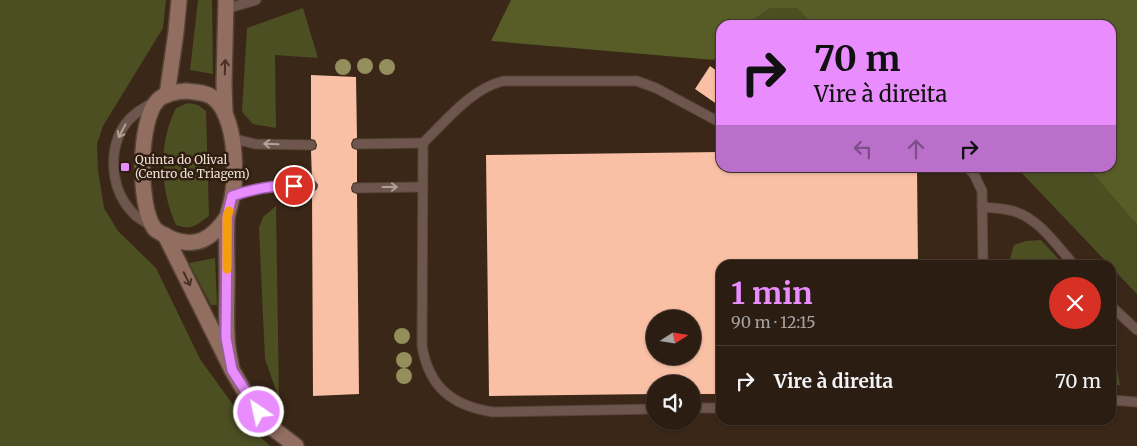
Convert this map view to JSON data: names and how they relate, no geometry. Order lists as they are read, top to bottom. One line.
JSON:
{"places":{"transit":["Quinta do Olival (Centro de Triagem)"]},"north":"right","page":{"turn":["70 m","Vire à direita"],"heading":["1 min","90 m · 12:15"],"list":[{"name":"Vire à direita","value":"70 m"}]}}
